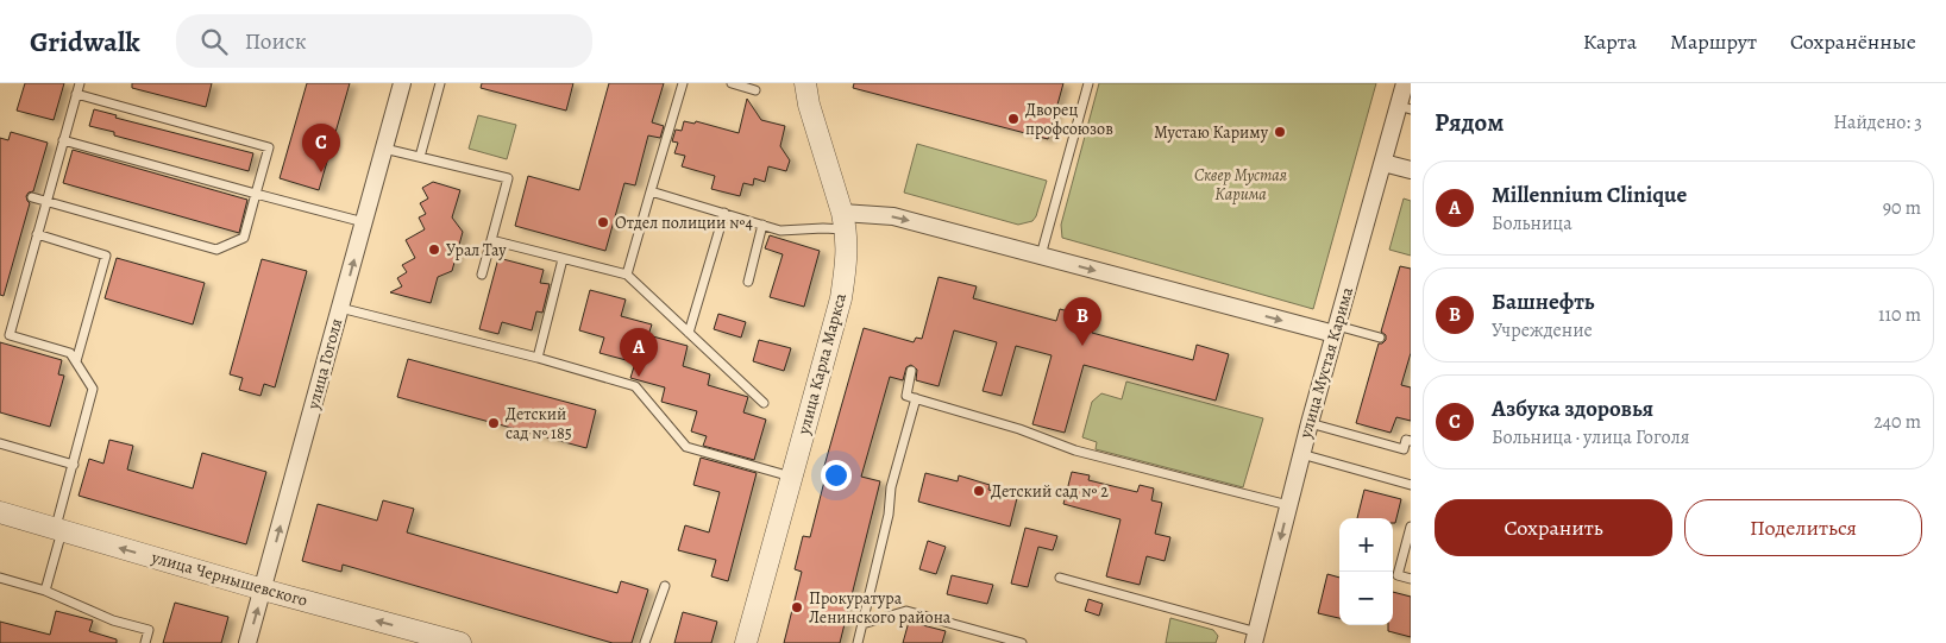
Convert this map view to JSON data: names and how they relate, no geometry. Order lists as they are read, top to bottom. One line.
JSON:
{"streets":{"street":["улица Мустая Карима","улица Гоголя","улица Карла Маркса","улица Чернышевского"]},"crossings":[["улица Гоголя","улица Чернышевского"]],"one_way":["улица Гоголя","улица Чернышевского"],"parks":["Сквер Мустая Карима"],"places":["Дворец профсоюзов","Мустаю Кариму","Отдел полиции №4","Урал Тау","Детский сад № 185","Детский сад № 2","Прокуратура Ленинского района"],"page":{"header":"Gridwalk","search":"Поиск","nav":["Карта","Маршрут","Сохранённые"],"heading":["Рядом","Найдено: 3"],"pins":["C","B","A"],"list":[{"mark":"A","name":"Millennium Clinique","note":"Больница","value":"90 m"},{"mark":"B","name":"Башнефть","note":"Учреждение","value":"110 m"},{"mark":"C","name":"Азбука здоровья","note":"Больница · улица Гоголя","value":"240 m"}],"buttons":["Сохранить","Поделиться"],"map_buttons":["+","−"]}}
